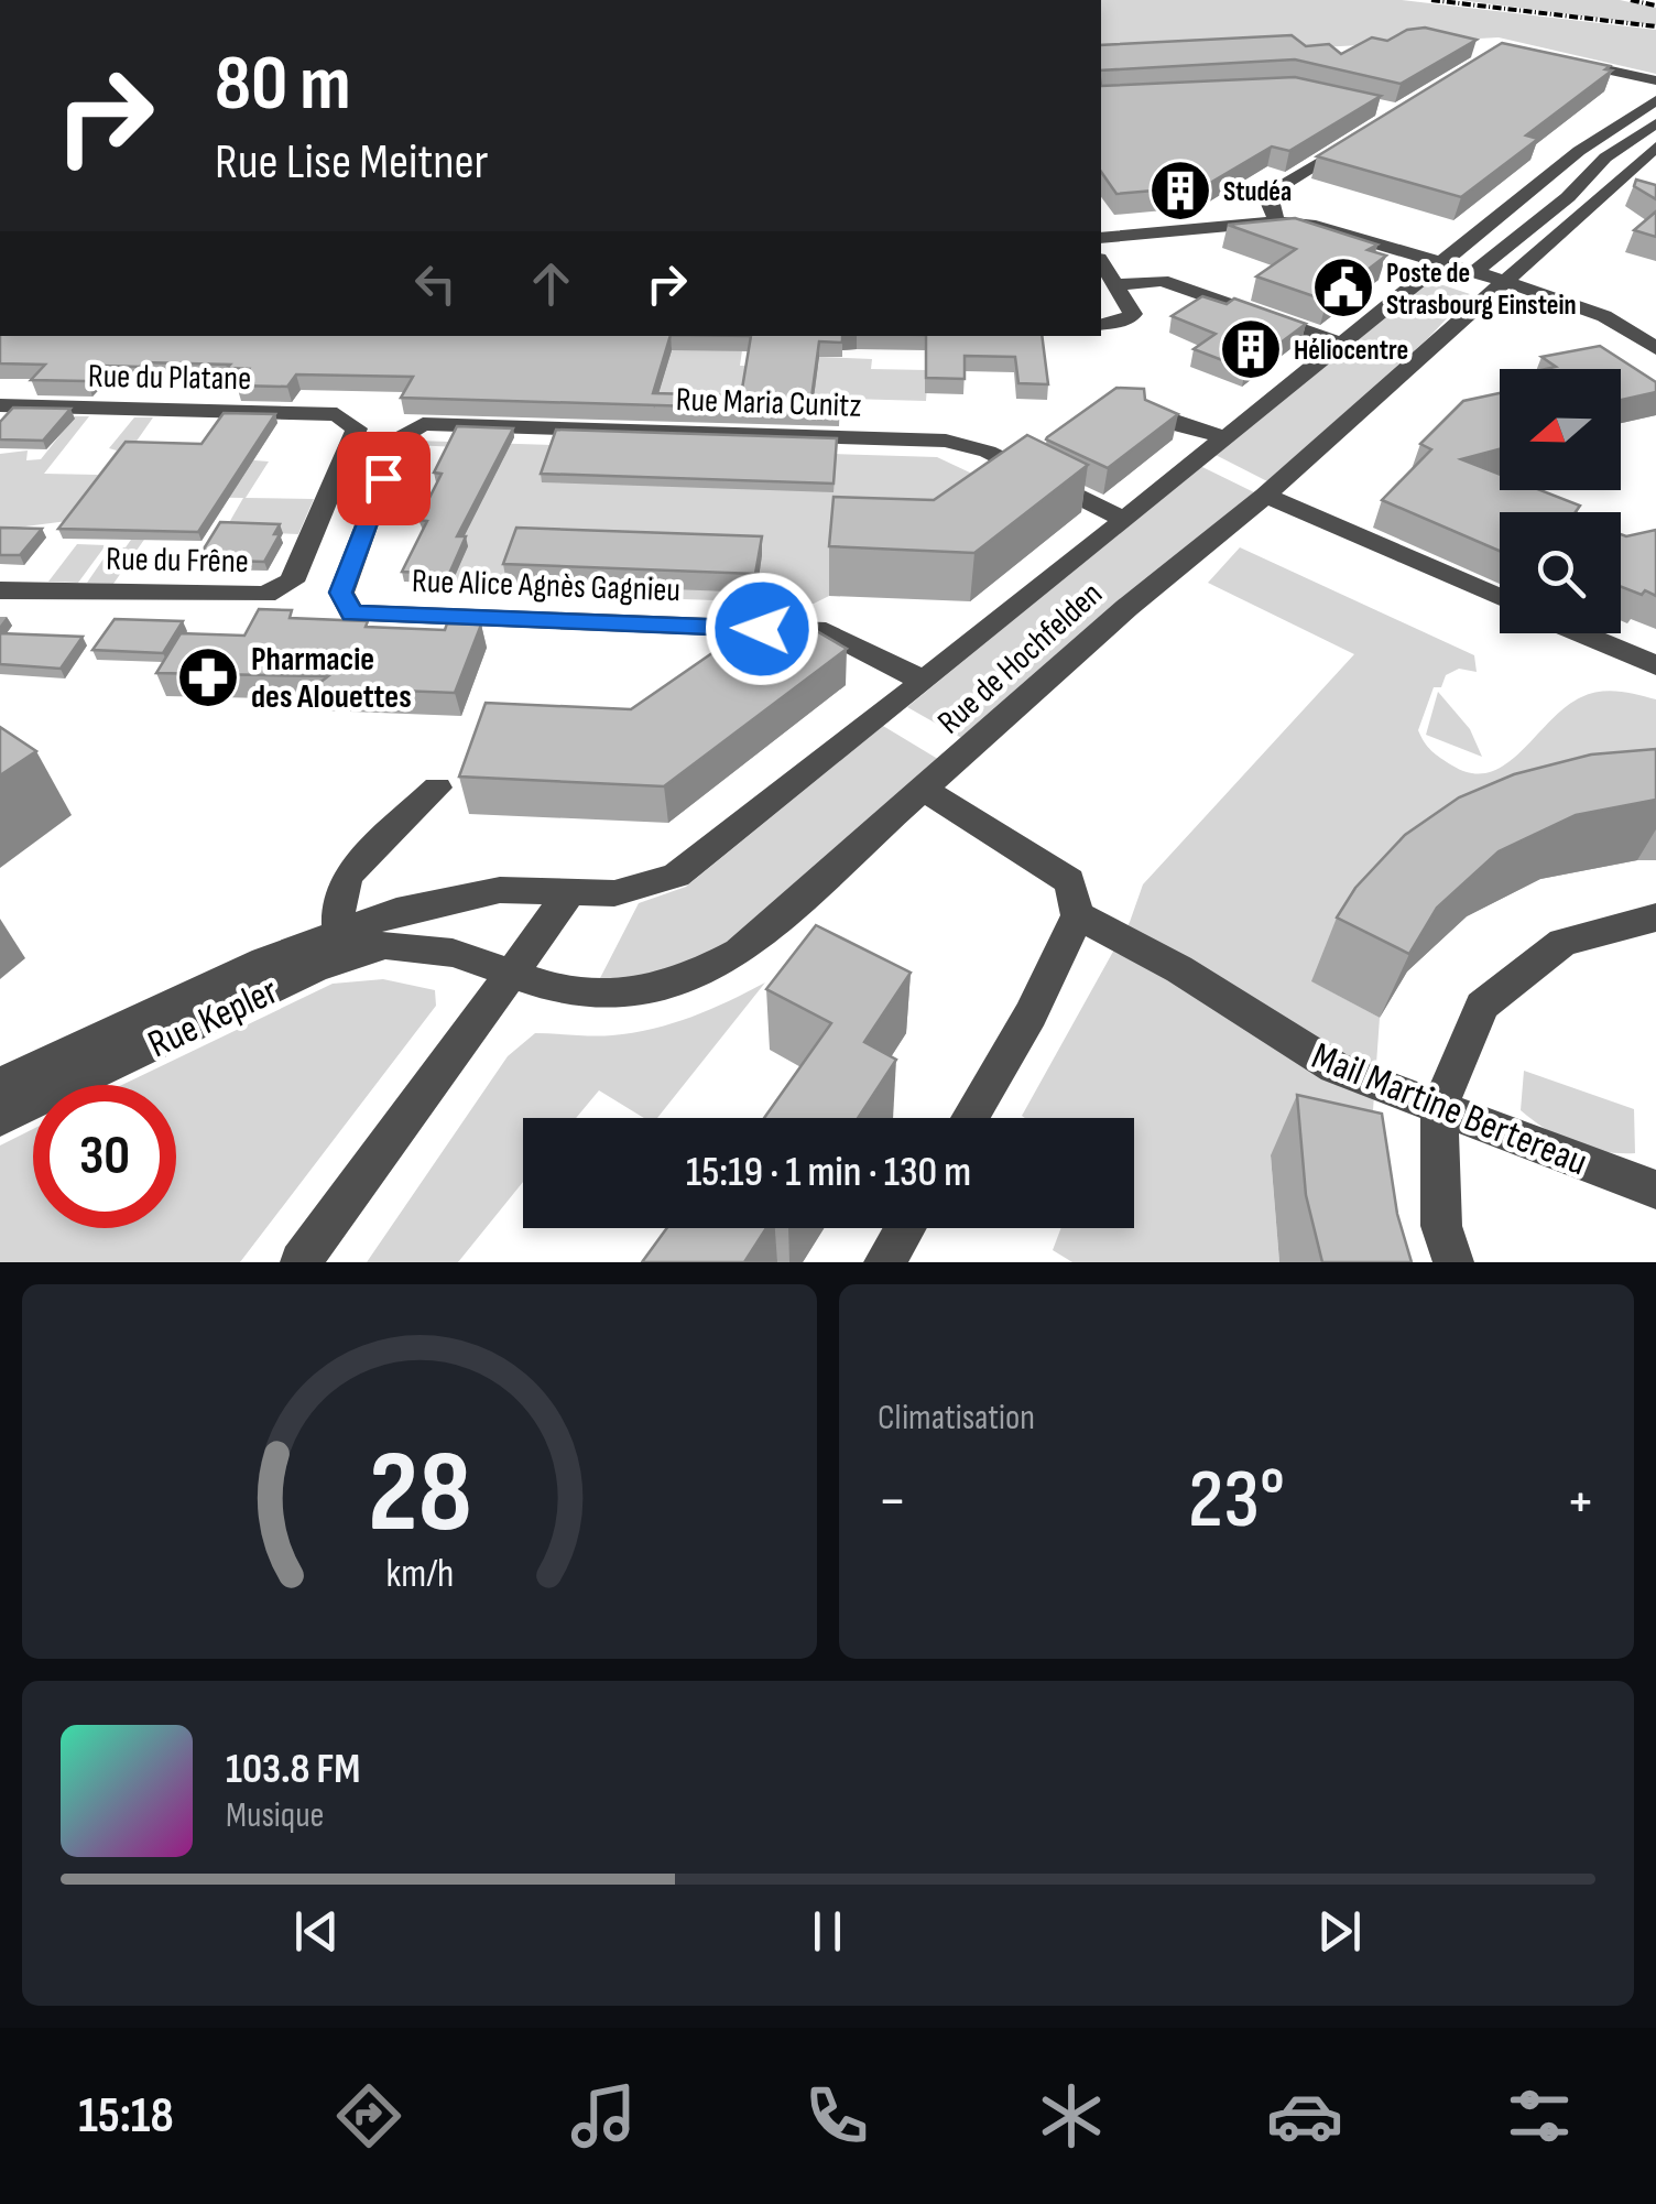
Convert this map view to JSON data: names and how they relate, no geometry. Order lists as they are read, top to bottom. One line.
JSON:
{"streets":{"street":["Rue du Platane","Rue Maria Cunitz","Rue du Frêne","Rue Alice Agnès Gagnieu","Rue de Hochfelden","Rue Kepler","Mail Martine Bertereau"]},"crossings":[["Rue du Platane","Rue du Frêne"],["Rue Maria Cunitz","Rue Alice Agnès Gagnieu"],["Rue Maria Cunitz","Rue de Hochfelden"],["Rue Alice Agnès Gagnieu","Rue de Hochfelden"],["Rue de Hochfelden","Rue Kepler"]],"places":{"building":["Studéa","Héliocentre"],"public building":["Poste de Strasbourg Einstein"],"pharmacy":["Pharmacie des Alouettes"]},"north":"left","page":{"turn":["80 m","Rue Lise Meitner"],"limit":"30","trip":"15:19 · 1 min · 130 m","tile":"Climatisation","heat":["−","23°","+"],"song":["103.8 FM","Musique"],"tabs":"15:18","gauge":["28","km/h"]}}
